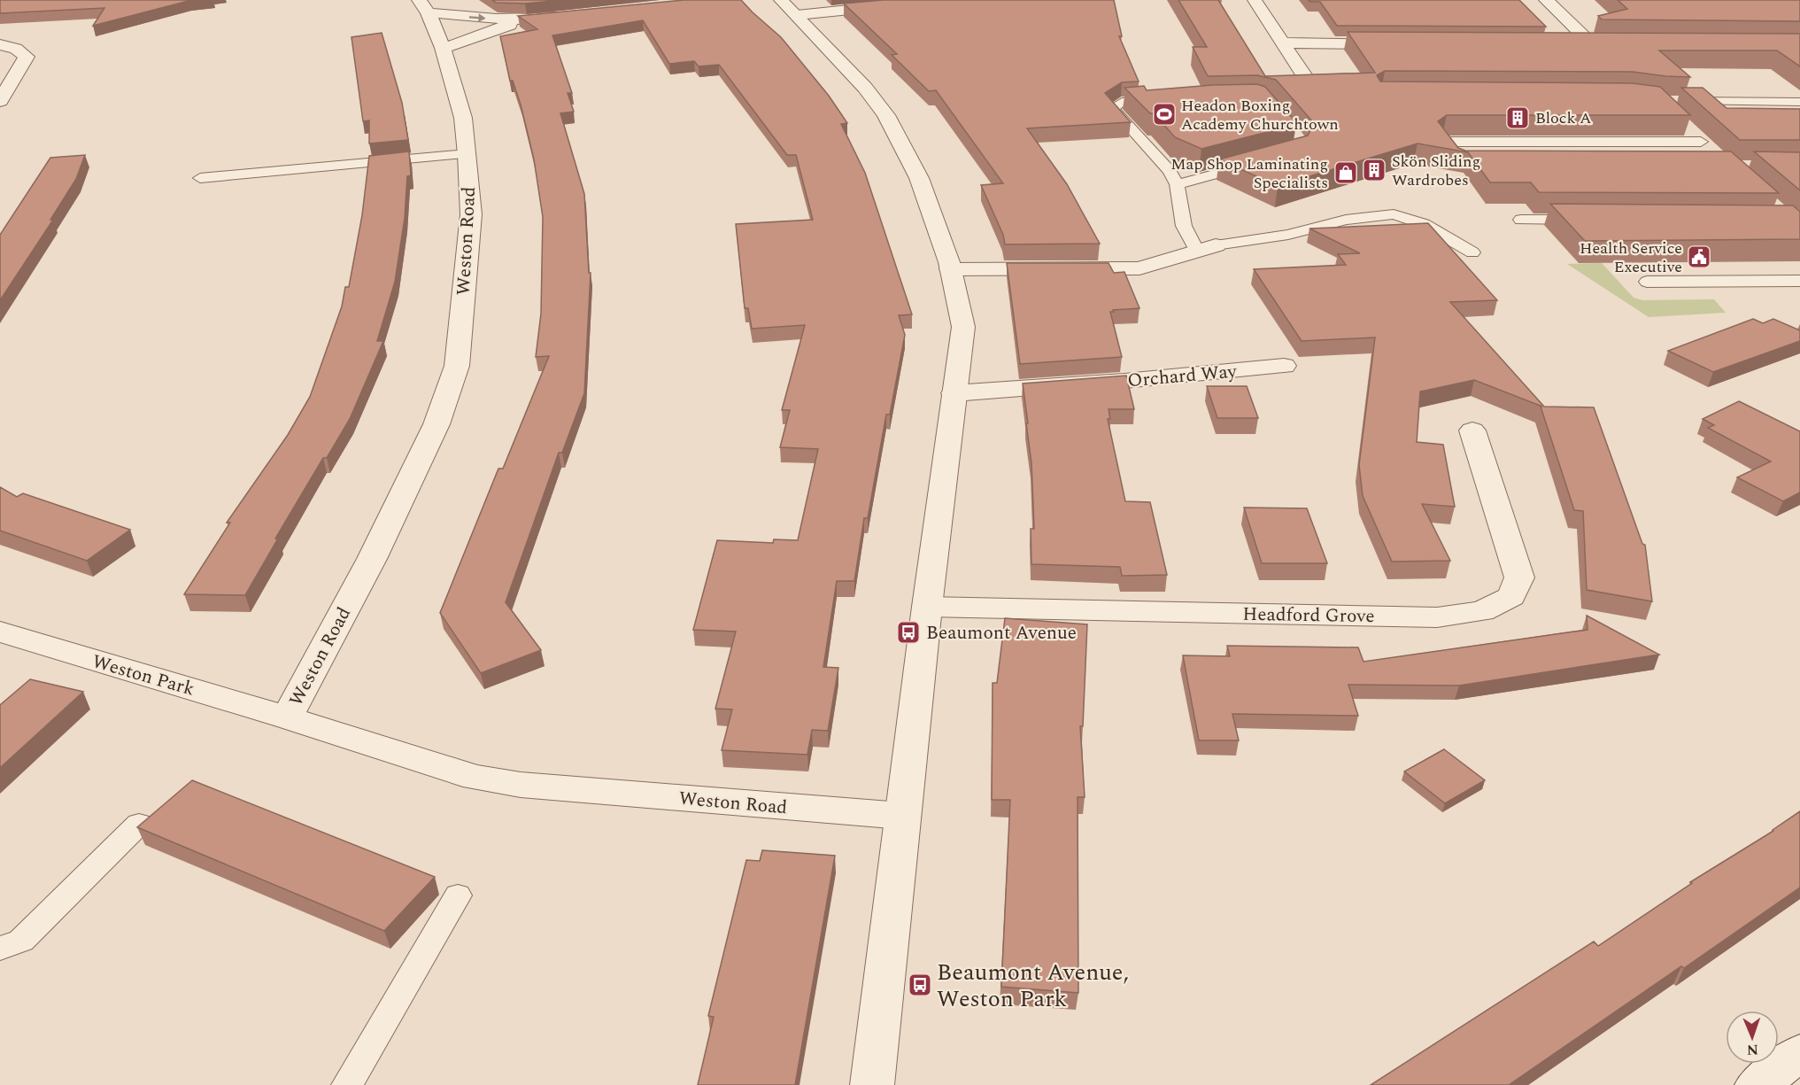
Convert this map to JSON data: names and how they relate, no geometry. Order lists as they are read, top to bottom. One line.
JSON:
{"streets":{"street":["Weston Road","Orchard Way","Headford Grove","Weston Park"]},"crossings":[["Weston Road","Weston Park"]],"places":{"sports":["Headon Boxing Academy Churchtown"],"building":["Block A","Skön Sliding Wardrobes"],"shop":["Map Shop Laminating Specialists"],"public building":["Health Service Executive"],"bus stop":["Beaumont Avenue","Beaumont Avenue, Weston Park"]},"north":"bottom"}
